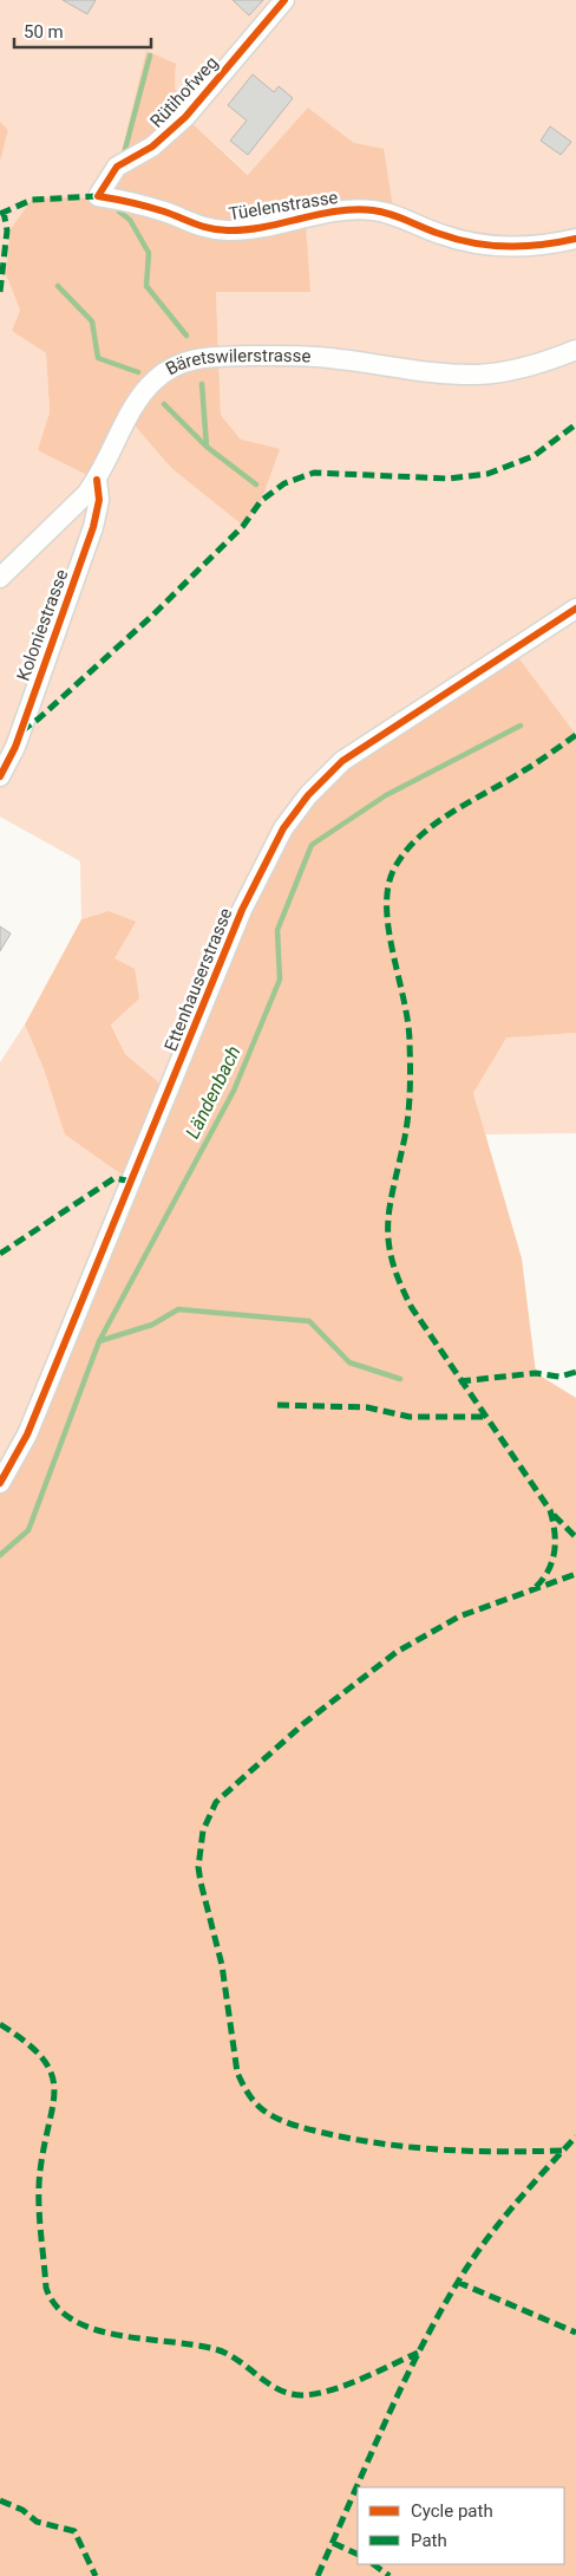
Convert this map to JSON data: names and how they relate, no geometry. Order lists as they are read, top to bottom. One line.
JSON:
{"streets":{"street":["Rütihofweg","Tüelenstrasse","Bäretswilerstrasse","Koloniestrasse","Ettenhauserstrasse"]},"crossings":[["Rütihofweg","Tüelenstrasse"],["Bäretswilerstrasse","Koloniestrasse"]],"water":["Ländenbach"],"legend":["Cycle path","Path"],"scale_bar":"50 m"}
